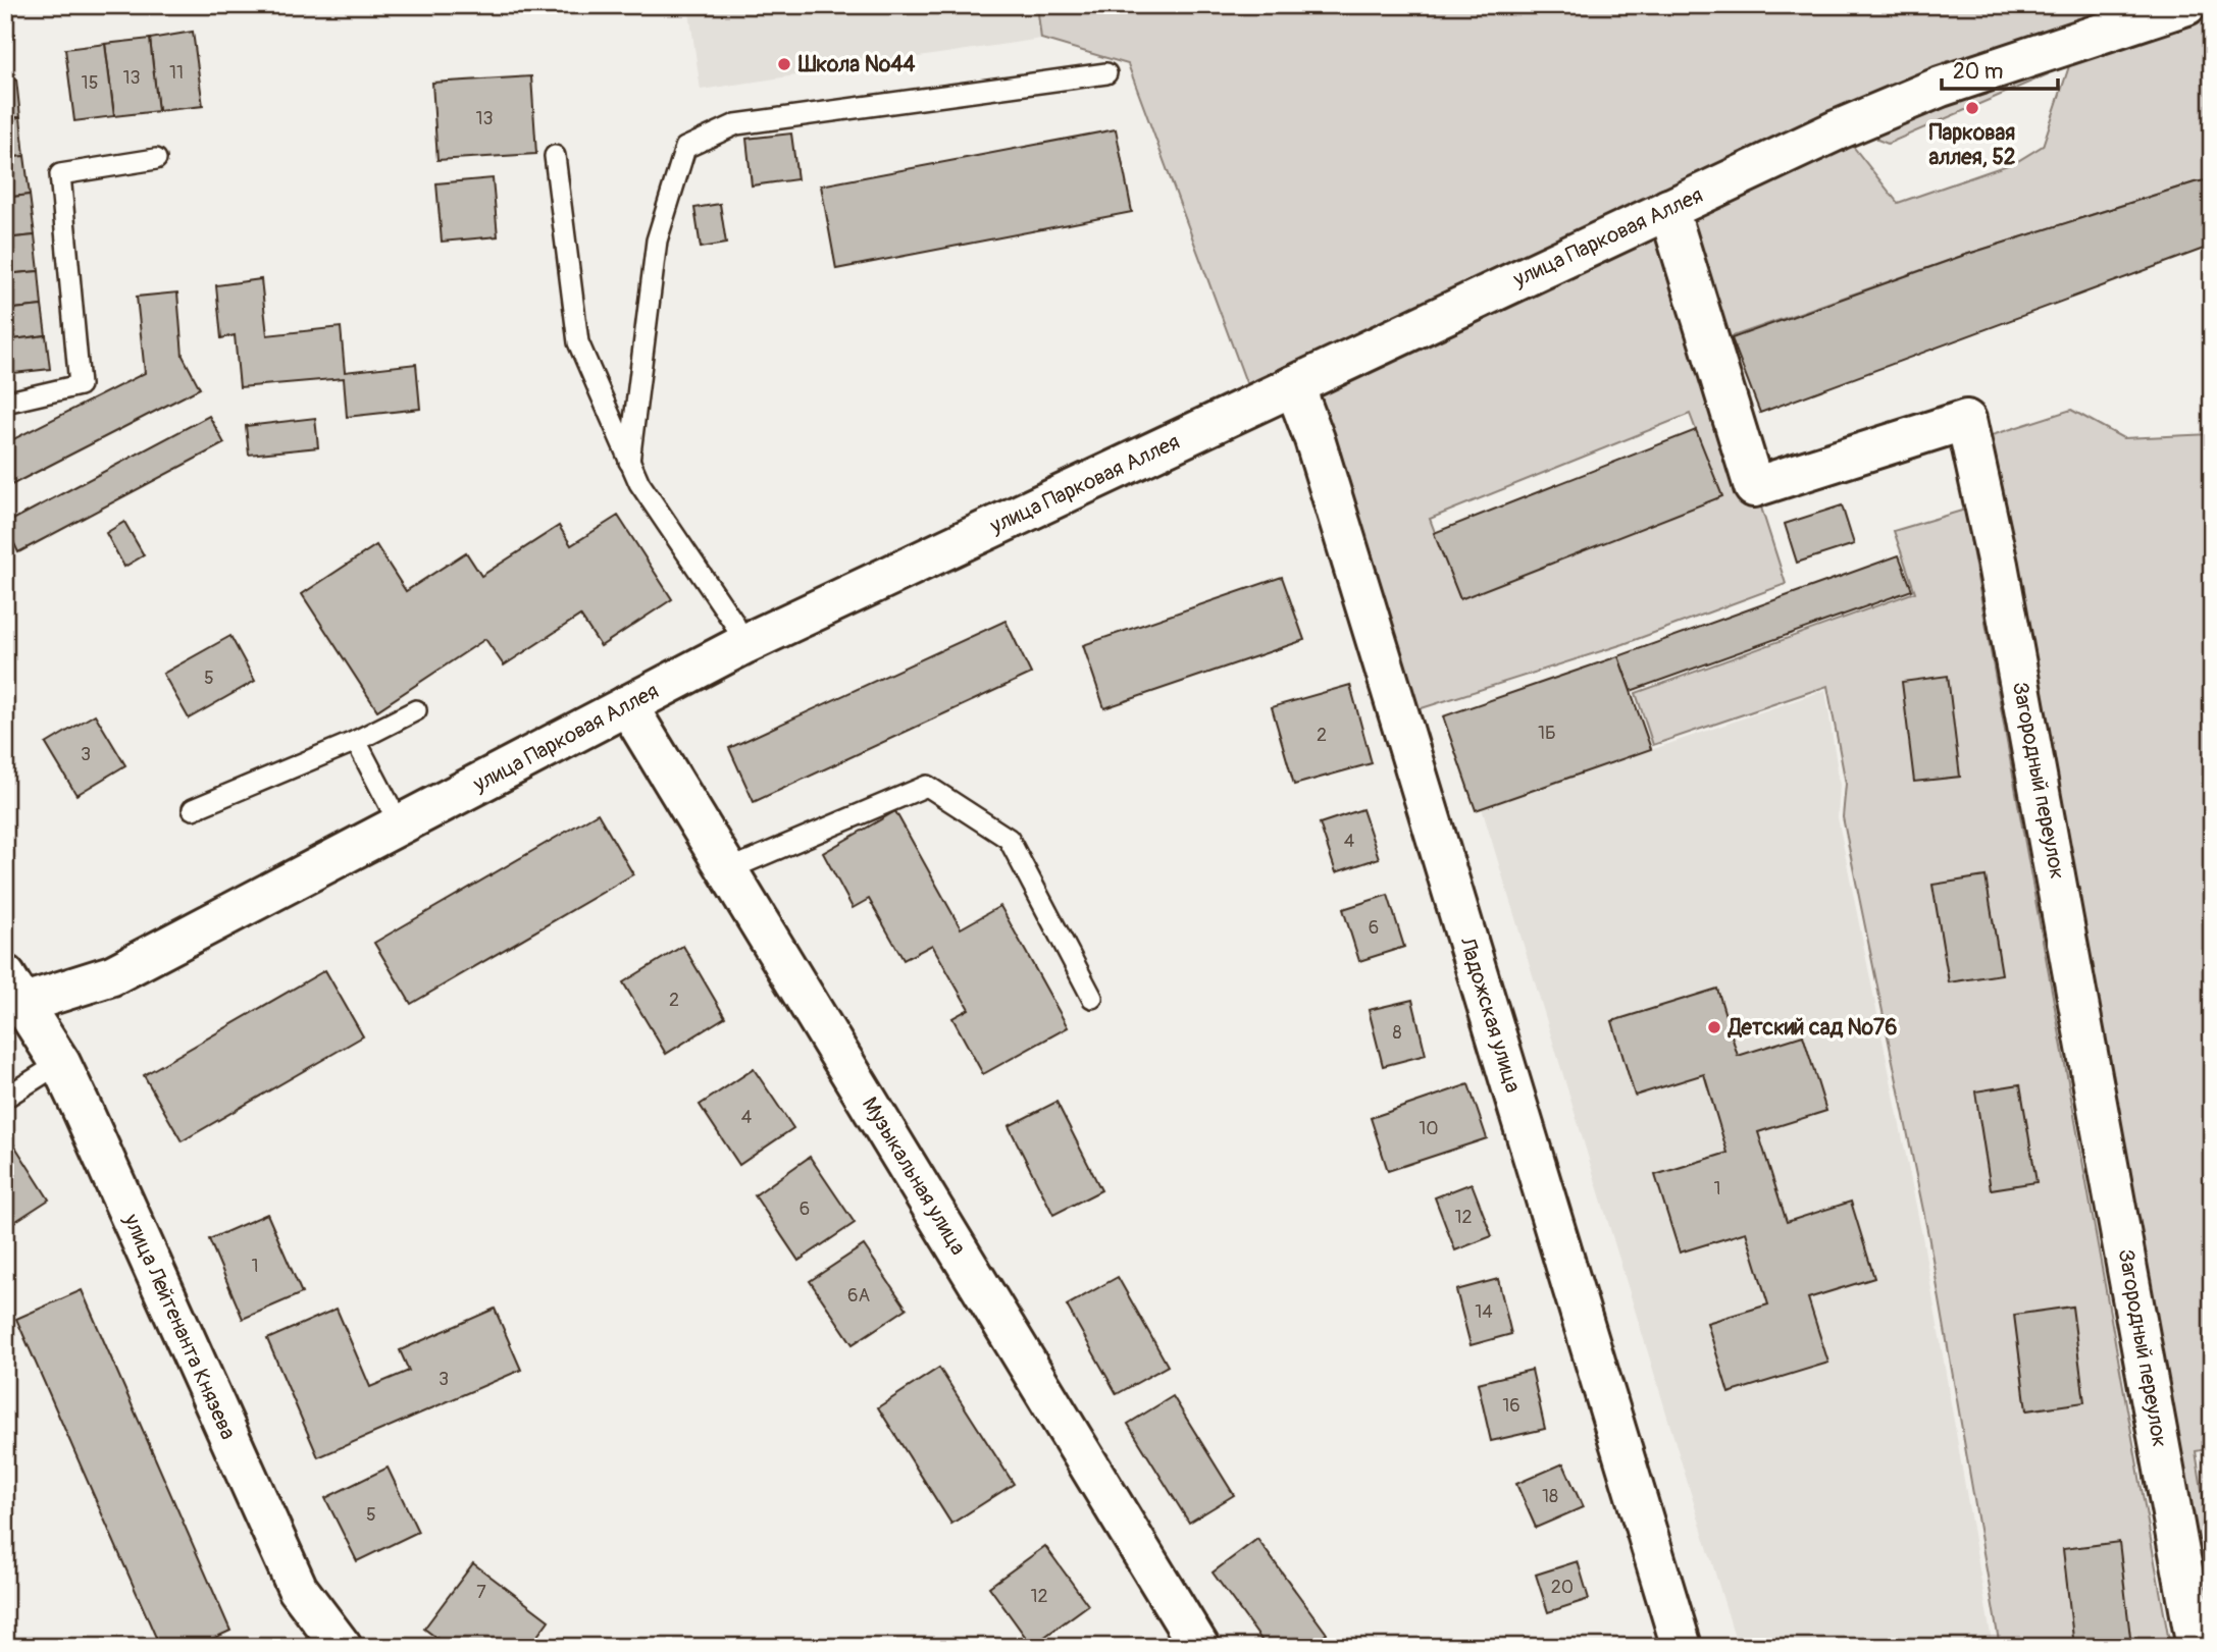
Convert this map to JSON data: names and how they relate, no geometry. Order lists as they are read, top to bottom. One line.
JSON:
{"streets":{"street":["улица Парковая Аллея","Загородный переулок","Ладожская улица","Музыкальная улица","улица Лейтенанта Князева"]},"crossings":[["улица Парковая Аллея","Загородный переулок"],["улица Парковая Аллея","Ладожская улица"],["улица Парковая Аллея","Музыкальная улица"],["улица Парковая Аллея","улица Лейтенанта Князева"]],"places":["Школа №44","Парковая аллея, 52","Детский сад №76"],"house_numbers":["11","13","15","13","5","1Б","2","3","4","6","2","8","4","10","1","6","12","1","6А","14","3","16","18","5","20","7","12"],"scale_bar":"20 m"}
